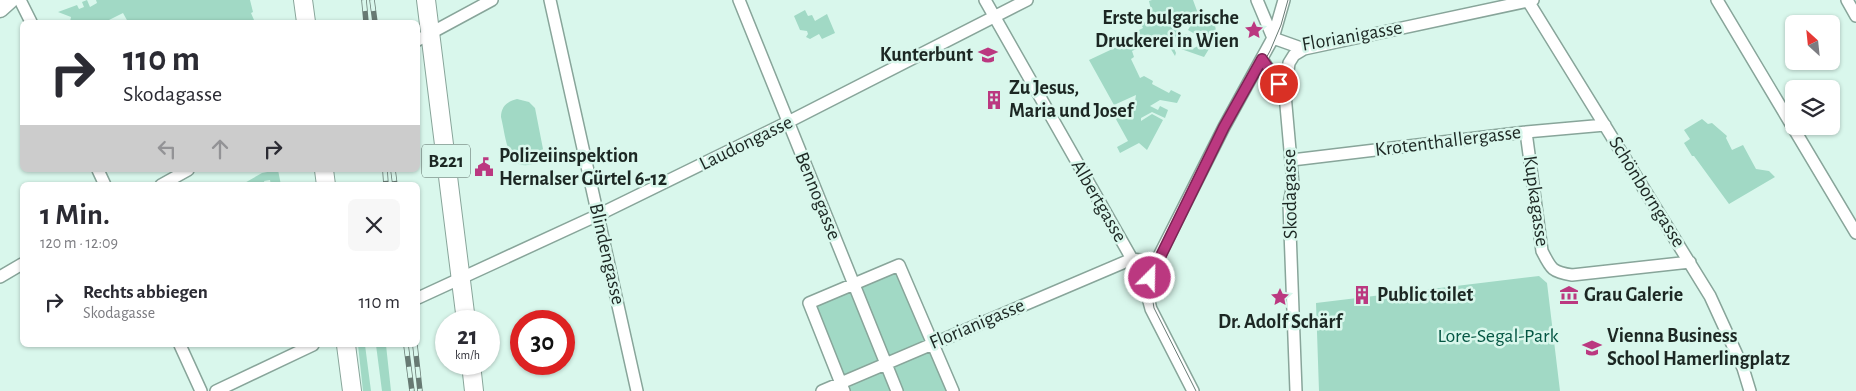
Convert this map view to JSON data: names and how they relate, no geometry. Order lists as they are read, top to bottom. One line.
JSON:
{"streets":{"main road":["B221"],"street":["Florianigasse","Krotenthallergasse","Laudongasse","Schönborngasse","Skodagasse","Bennogasse","Albertgasse","Kupkagasse","Blindengasse"]},"crossings":[["Florianigasse","Schönborngasse"],["Florianigasse","Skodagasse"],["Florianigasse","Bennogasse"],["Florianigasse","Albertgasse"],["Krotenthallergasse","Schönborngasse"],["Krotenthallergasse","Skodagasse"],["Krotenthallergasse","Kupkagasse"],["Laudongasse","B221"],["Laudongasse","Bennogasse"],["Laudongasse","Albertgasse"],["Laudongasse","Blindengasse"],["Schönborngasse","Kupkagasse"]],"parks":["Lore-Segal-Park"],"places":{"place":["Erste bulgarische Druckerei in Wien","Dr. Adolf Schärf"],"school or university":["Kunterbunt","Vienna Business School Hamerlingplatz"],"building":["Zu Jesus, Maria und Josef","Public toilet"],"public building":["Polizeiinspektion Hernalser Gürtel 6-12"],"museum":["Grau Galerie"]},"north":"top left","page":{"turn":["110 m","Skodagasse"],"heading":["1 Min.","120 m · 12:09"],"list":[{"name":"Rechts abbiegen","note":"Skodagasse","value":"110 m"}],"speed":"21 km/h","limit":"30"}}
